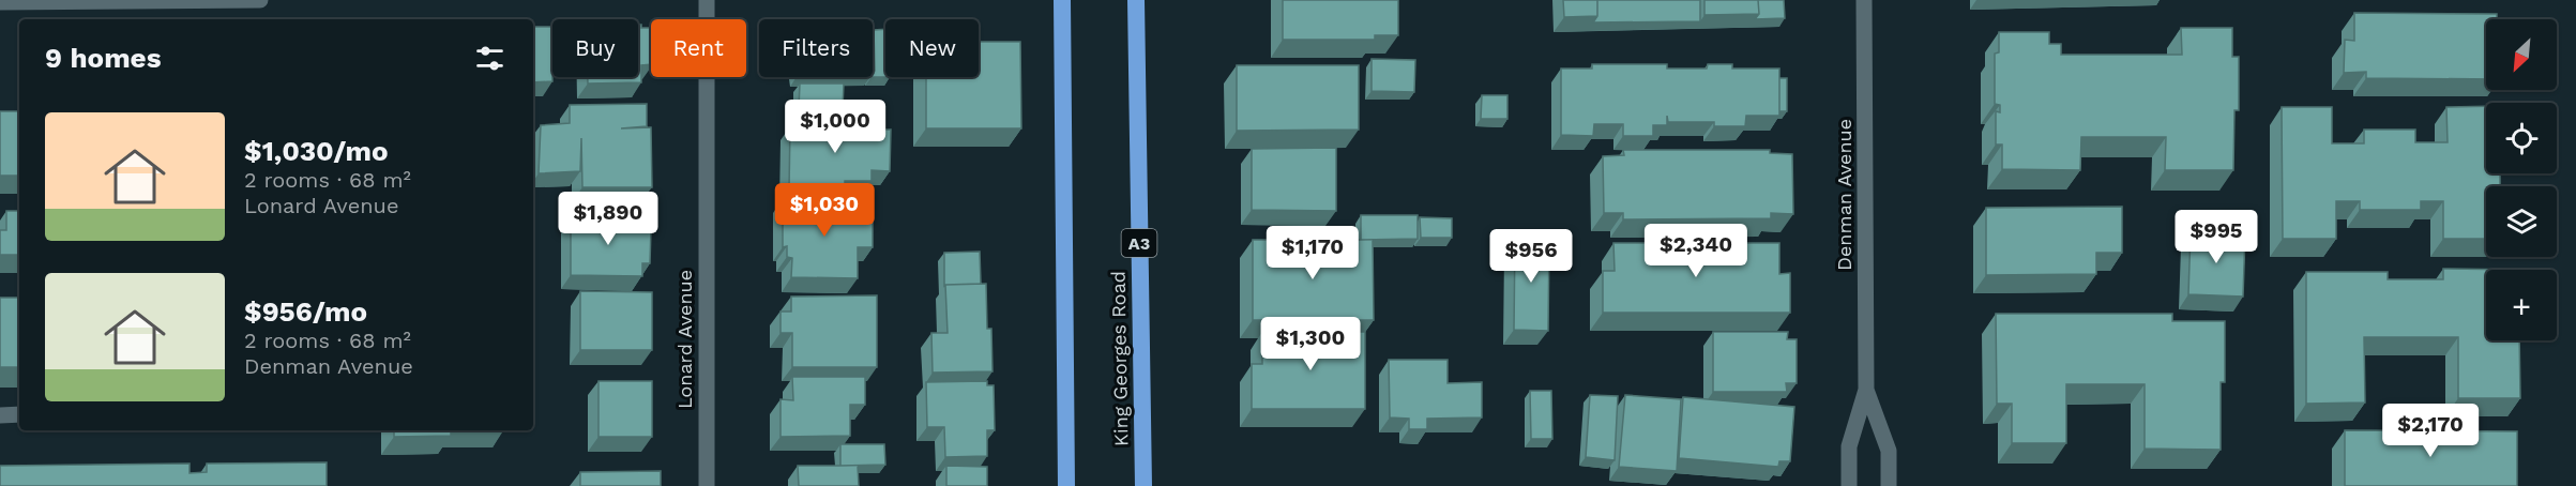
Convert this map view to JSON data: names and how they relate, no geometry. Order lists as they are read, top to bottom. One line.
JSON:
{"streets":{"highway":["A3","King Georges Road"],"street":["Denman Avenue","Lonard Avenue"]},"north":"bottom left","page":{"map_buttons":"+","chip":["Buy","Rent","Filters","New"],"heading":"9 homes","list":[{"name":"$1,030/mo","note":"2 rooms · 68 m² · Lonard Avenue"},{"name":"$956/mo","note":"2 rooms · 68 m² · Denman Avenue"}],"price":["$1,000","$1,030","$1,890","$995","$2,340","$1,170","$956","$1,300","$2,170"]}}
